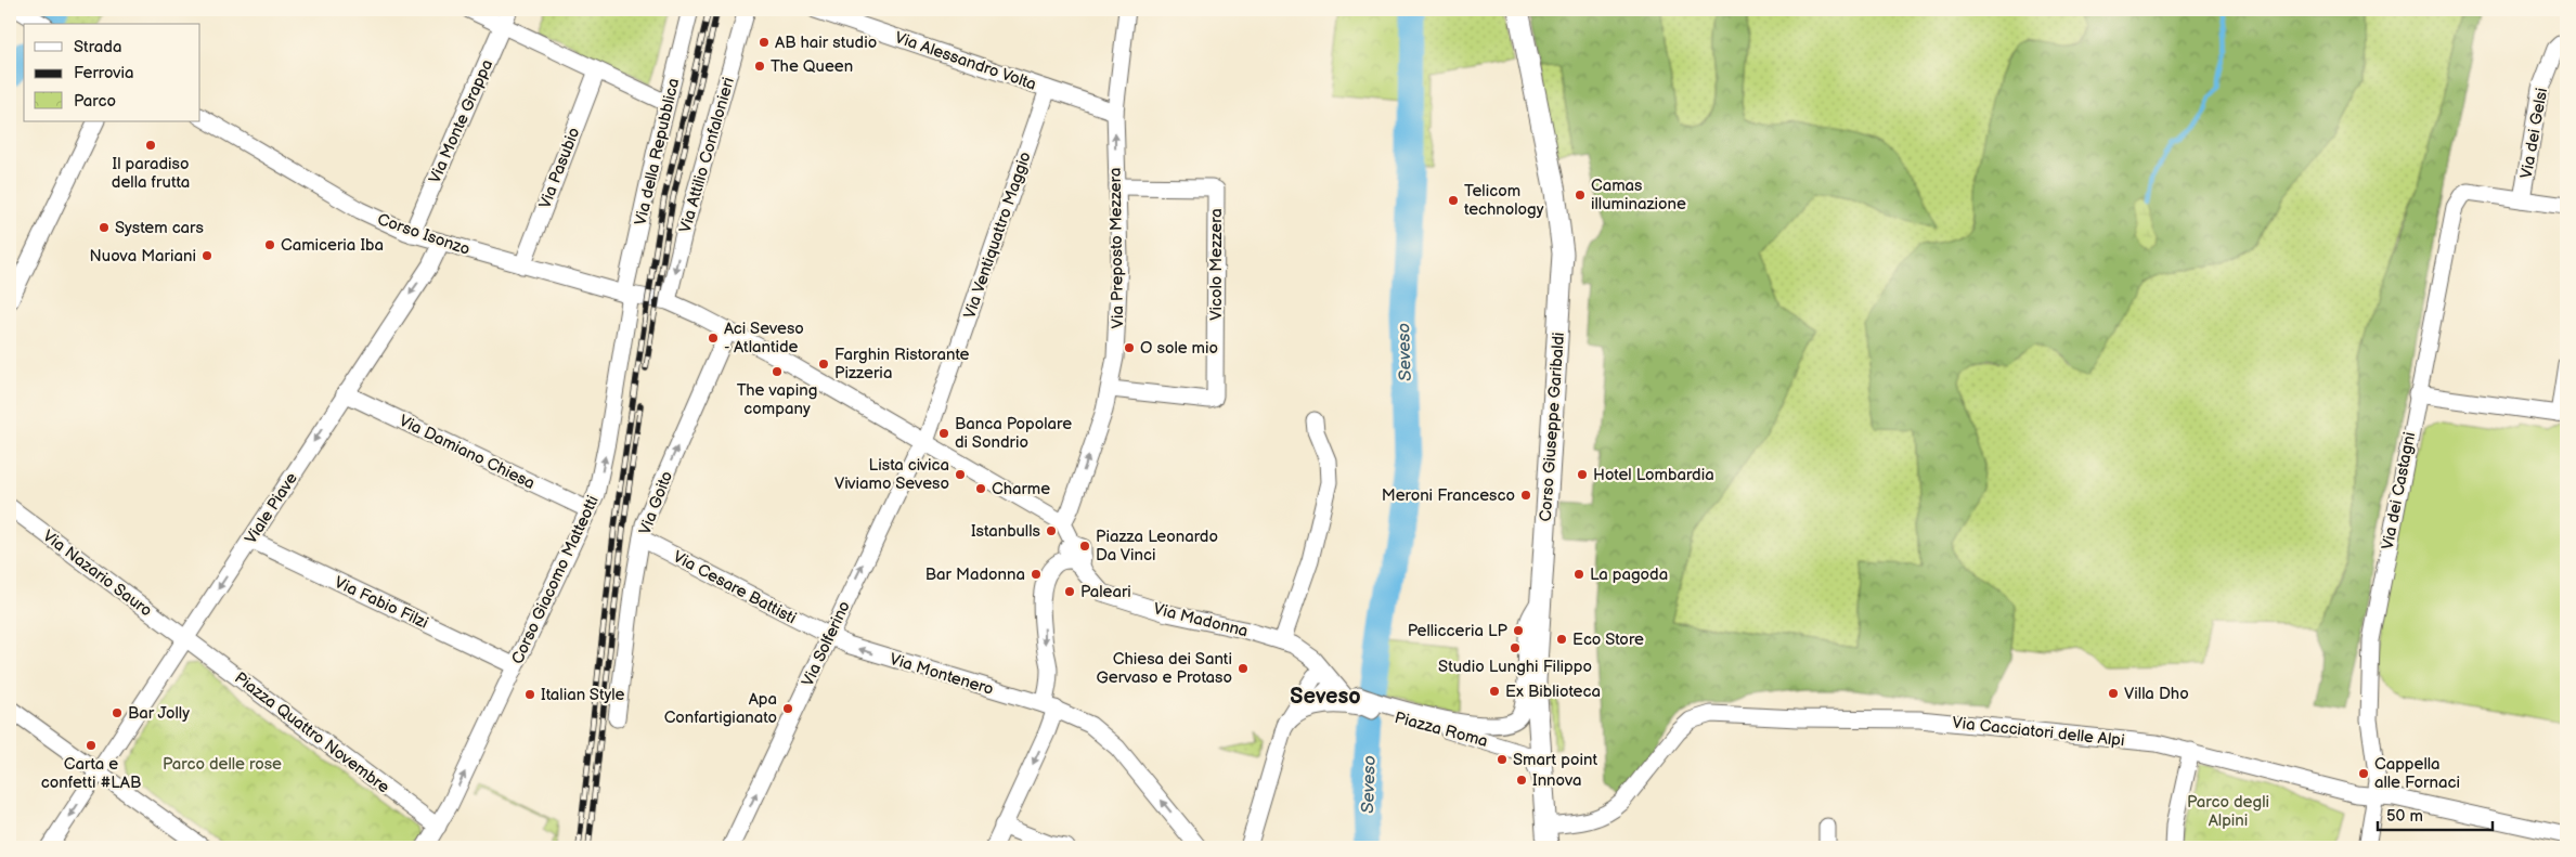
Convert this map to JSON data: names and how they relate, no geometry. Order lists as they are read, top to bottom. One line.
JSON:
{"streets":{"main road":["Corso Giuseppe Garibaldi"],"street":["Via Alessandro Volta","Via Monte Grappa","Via dei Gelsi","Via della Repubblica","Via Attilio Confalonieri","Via Pasubio","Corso Isonzo","Via Ventiquattro Maggio","Via Preposto Mezzera","Vicolo Mezzera","Via Damiano Chiesa","Via dei Castagni","Via Goito","Viale Piave","Via Nazario Sauro","Corso Giacomo Matteotti","Via Cesare Battisti","Via Fabio Filzi","Via Madonna","Via Solferino","Via Montenero","Piazza Roma","Via Cacciatori delle Alpi","Piazza Quattro Novembre"]},"crossings":[["Via Alessandro Volta","Via Ventiquattro Maggio"],["Via Alessandro Volta","Via Preposto Mezzera"],["Via Monte Grappa","Corso Isonzo"],["Via dei Gelsi","Via dei Castagni"],["Via della Repubblica","Corso Isonzo"],["Via della Repubblica","Corso Giacomo Matteotti"],["Via Attilio Confalonieri","Corso Isonzo"],["Via Pasubio","Corso Isonzo"],["Corso Isonzo","Via Ventiquattro Maggio"],["Corso Isonzo","Via Preposto Mezzera"],["Corso Isonzo","Via Goito"],["Corso Isonzo","Viale Piave"],["Corso Isonzo","Corso Giacomo Matteotti"],["Corso Isonzo","Via Madonna"],["Corso Isonzo","Via Solferino"],["Via Ventiquattro Maggio","Via Solferino"],["Via Preposto Mezzera","Vicolo Mezzera"],["Via Preposto Mezzera","Via Madonna"],["Corso Giuseppe Garibaldi","Piazza Roma"],["Corso Giuseppe Garibaldi","Via Cacciatori delle Alpi"],["Via Damiano Chiesa","Viale Piave"],["Via Damiano Chiesa","Corso Giacomo Matteotti"],["Via dei Castagni","Via Cacciatori delle Alpi"],["Via Goito","Via Cesare Battisti"],["Viale Piave","Via Nazario Sauro"],["Viale Piave","Via Fabio Filzi"],["Viale Piave","Piazza Quattro Novembre"],["Via Nazario Sauro","Piazza Quattro Novembre"],["Corso Giacomo Matteotti","Via Fabio Filzi"],["Corso Giacomo Matteotti","Piazza Quattro Novembre"],["Via Cesare Battisti","Via Solferino"],["Via Cesare Battisti","Via Montenero"],["Via Solferino","Via Montenero"]],"one_way":["Via Attilio Confalonieri","Via Preposto Mezzera","Via Goito","Viale Piave","Corso Giacomo Matteotti","Via Solferino","Via Montenero"],"districts":["Seveso"],"water":["Seveso"],"parks":["Parco delle rose","Parco degli Alpini"],"places":["AB hair studio","The Queen","Il paradiso della frutta","Camas illuminazione","Telicom technology","System cars","Camiceria Iba","Nuova Mariani","Aci Seveso - Atlantide","O sole mio","Farghin Ristorante Pizzeria","The vaping company","Banca Popolare di Sondrio","Lista civica Viviamo Seveso","Hotel Lombardia","Charme","Meroni Francesco","Istanbulls","Piazza Leonardo Da Vinci","Bar Madonna","La pagoda","Paleari","Pellicceria LP","Eco Store","Studio Lunghi Filippo","Chiesa dei Santi Gervaso e Protaso","Ex Biblioteca","Villa Dho","Italian Style","Apa Confartigianato","Bar Jolly","Carta e confetti #LAB","Smart point","Cappella alle Fornaci","Innova"],"legend":["Strada","Ferrovia","Parco"],"scale_bar":"50 m"}
